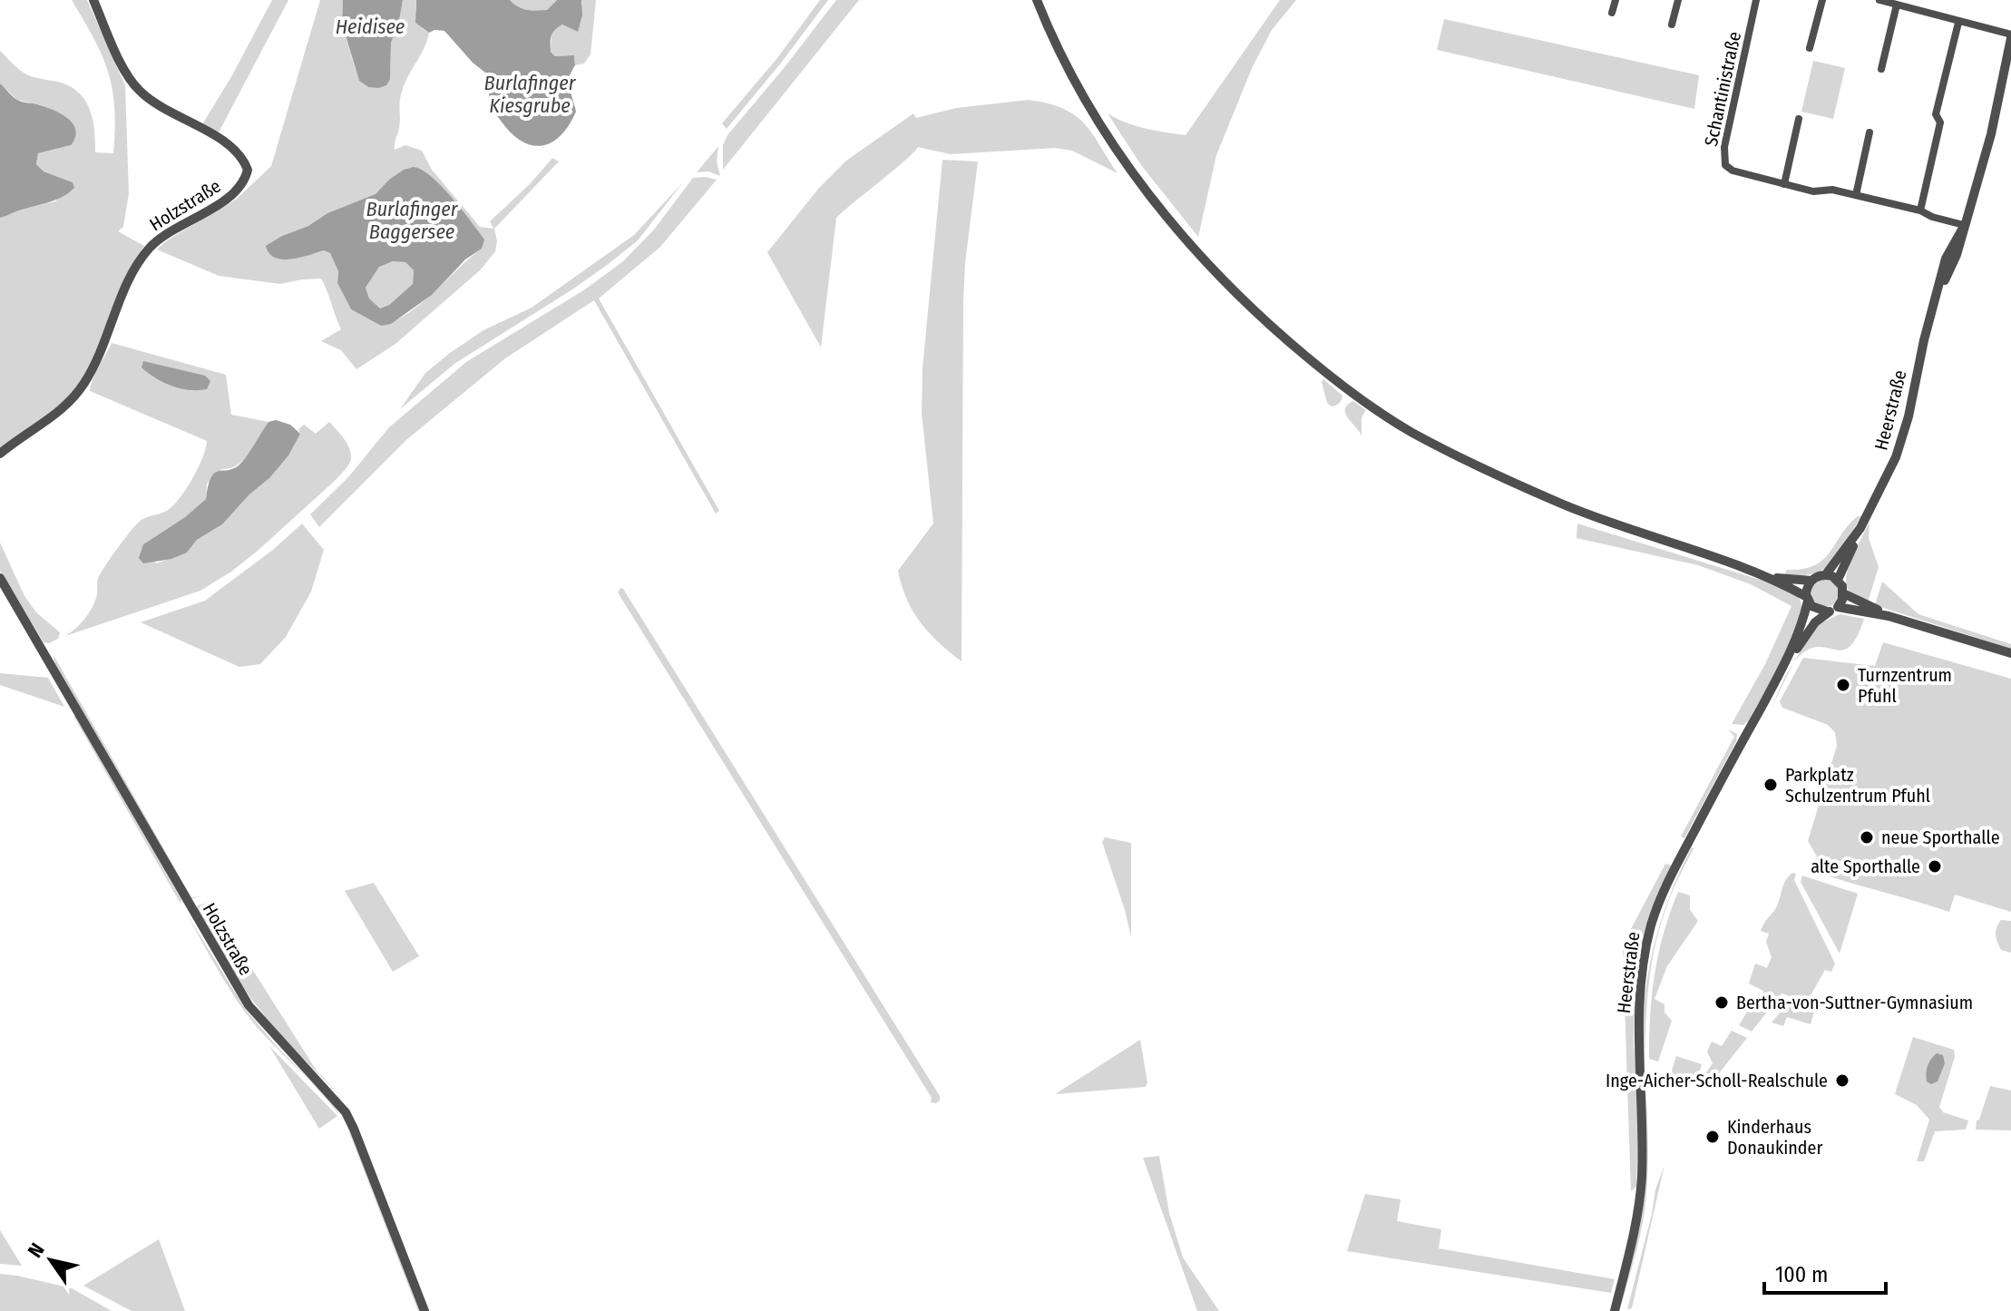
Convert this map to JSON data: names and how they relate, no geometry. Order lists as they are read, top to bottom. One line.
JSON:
{"streets":{"street":["Schantinistraße","Holzstraße","Heerstraße"]},"crossings":[["Schantinistraße","Heerstraße"]],"water":["Heidisee","Burlafinger Kiesgrube","Burlafinger Baggersee"],"places":["Turnzentrum Pfuhl","Parkplatz Schulzentrum Pfuhl","neue Sporthalle","alte Sporthalle","Bertha-von-Suttner-Gymnasium","Inge-Aicher-Scholl-Realschule","Kinderhaus Donaukinder"],"scale_bar":"100 m","north":"top left"}
